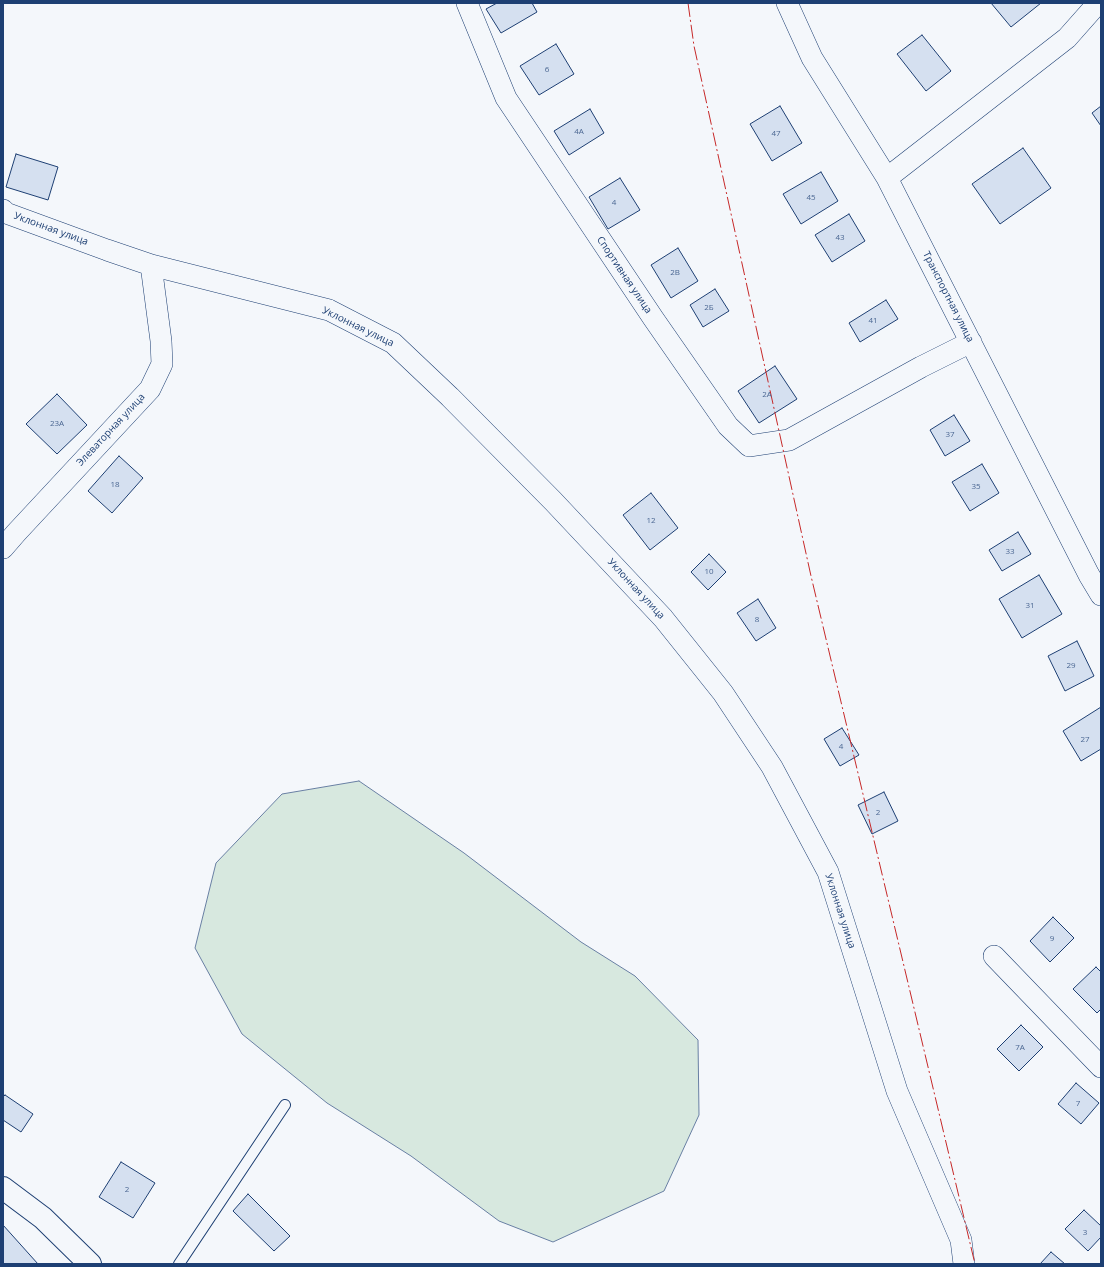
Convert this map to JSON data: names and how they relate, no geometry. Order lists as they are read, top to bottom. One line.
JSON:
{"streets":{"street":["Уклонная улица","Спортивная улица","Транспортная улица","Элеваторная улица"]},"crossings":[["Уклонная улица","Элеваторная улица"],["Спортивная улица","Транспортная улица"]],"house_numbers":["6","4А","47","45","4","43","2В","2Б","41","2А","23А","37","18","35","12","33","10","31","8","29","27","4","2","9","7А","7","2","3"]}
